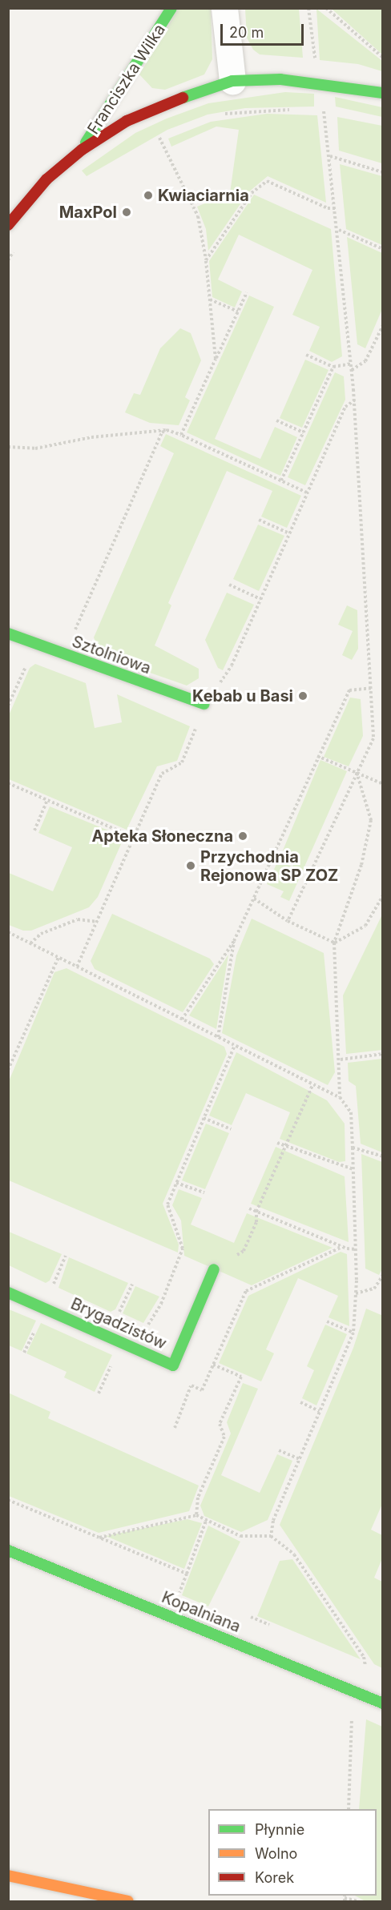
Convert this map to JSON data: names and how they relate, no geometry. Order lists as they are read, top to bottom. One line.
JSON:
{"streets":{"street":["Franciszka Wilka","Sztolniowa","Brygadzistów","Kopalniana"]},"places":["Kwiaciarnia","MaxPol","Kebab u Basi","Apteka Słoneczna","Przychodnia Rejonowa SP ZOZ"],"legend":["Płynnie","Wolno","Korek"],"scale_bar":"20 m"}
